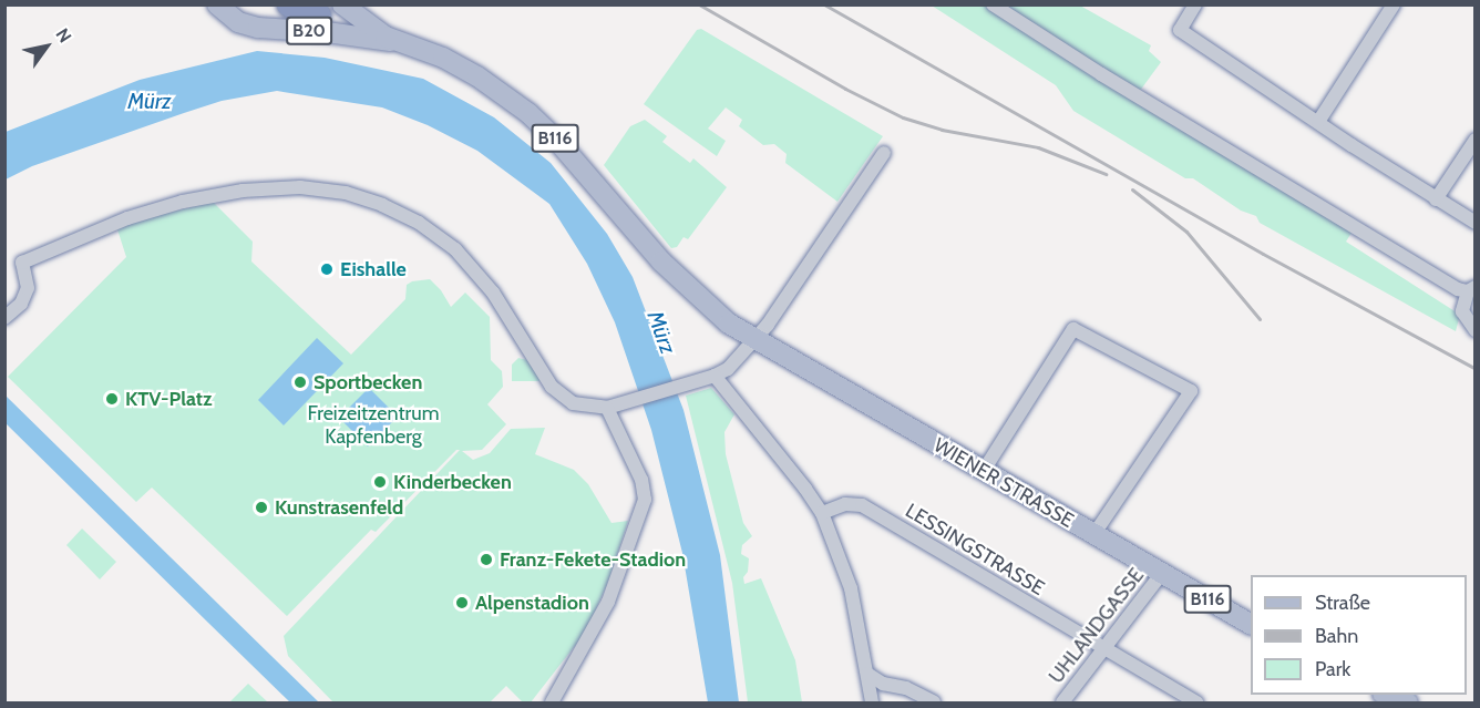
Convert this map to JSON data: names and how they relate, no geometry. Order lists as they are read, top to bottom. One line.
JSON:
{"streets":{"highway":["B116"],"main road":["B20","WIENER STRASSE"],"street":["LESSINGSTRASSE","UHLANDGASSE"]},"crossings":[["B116","WIENER STRASSE"],["WIENER STRASSE","UHLANDGASSE"],["LESSINGSTRASSE","UHLANDGASSE"]],"water":["Mürz"],"parks":["Freizeitzentrum Kapfenberg"],"places":["Eishalle","Sportbecken","KTV-Platz","Kinderbecken","Kunstrasenfeld","Franz-Fekete-Stadion","Alpenstadion"],"legend":["Straße","Bahn","Park"],"north":"top right"}
